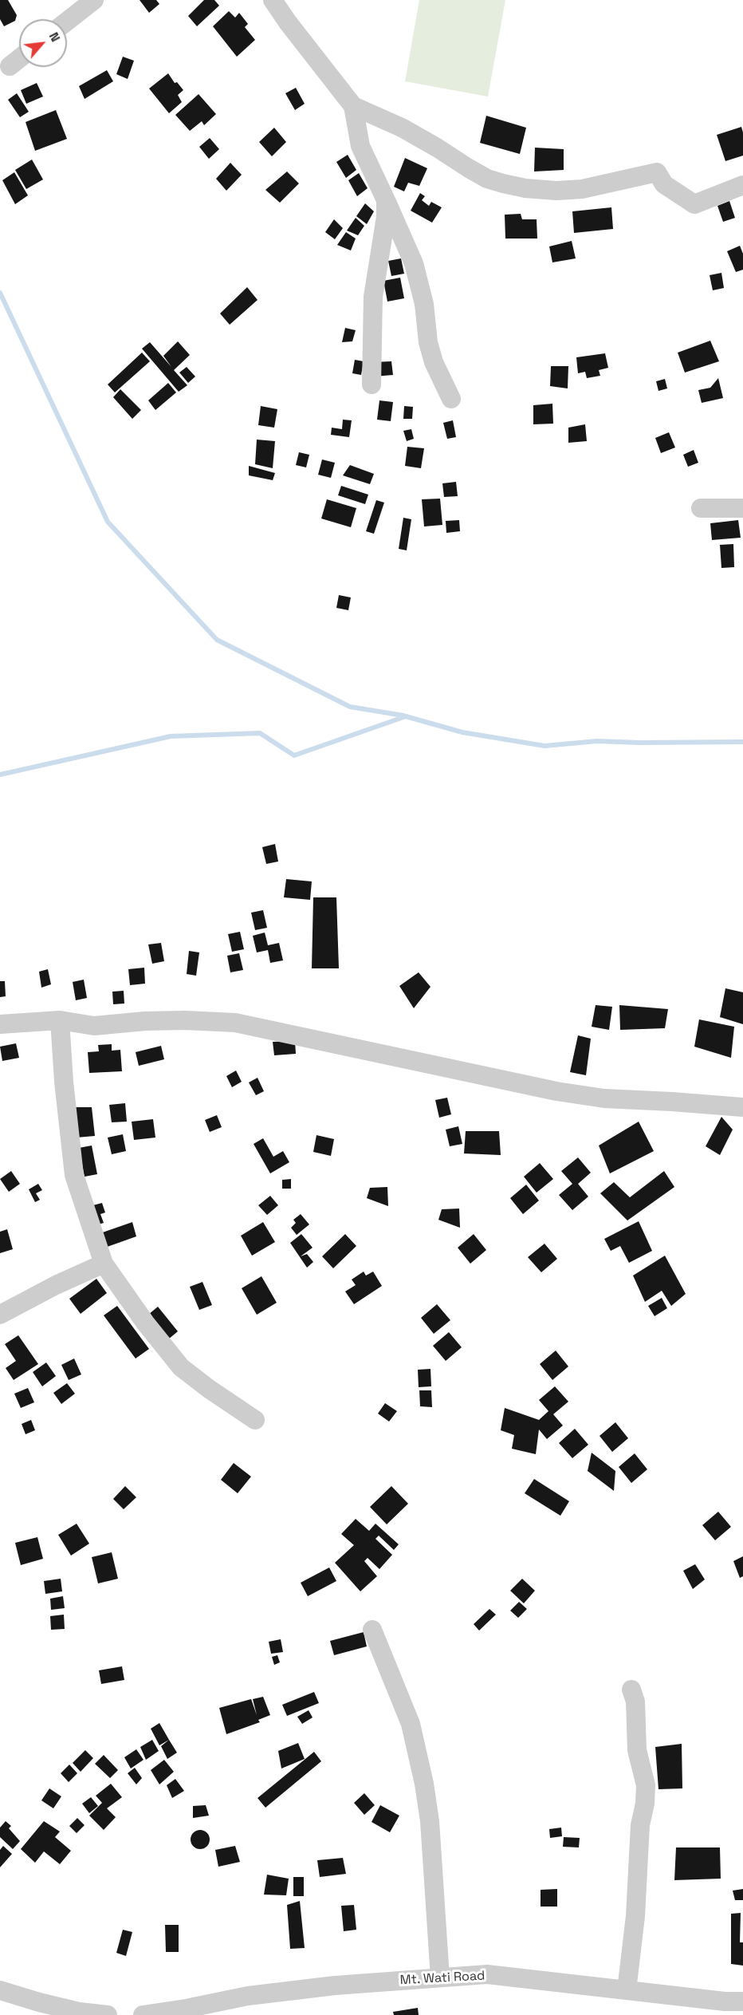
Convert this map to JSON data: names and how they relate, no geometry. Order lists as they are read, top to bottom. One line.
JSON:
{"streets":{"street":["Mt. Wati Road"]},"north":"top right"}
